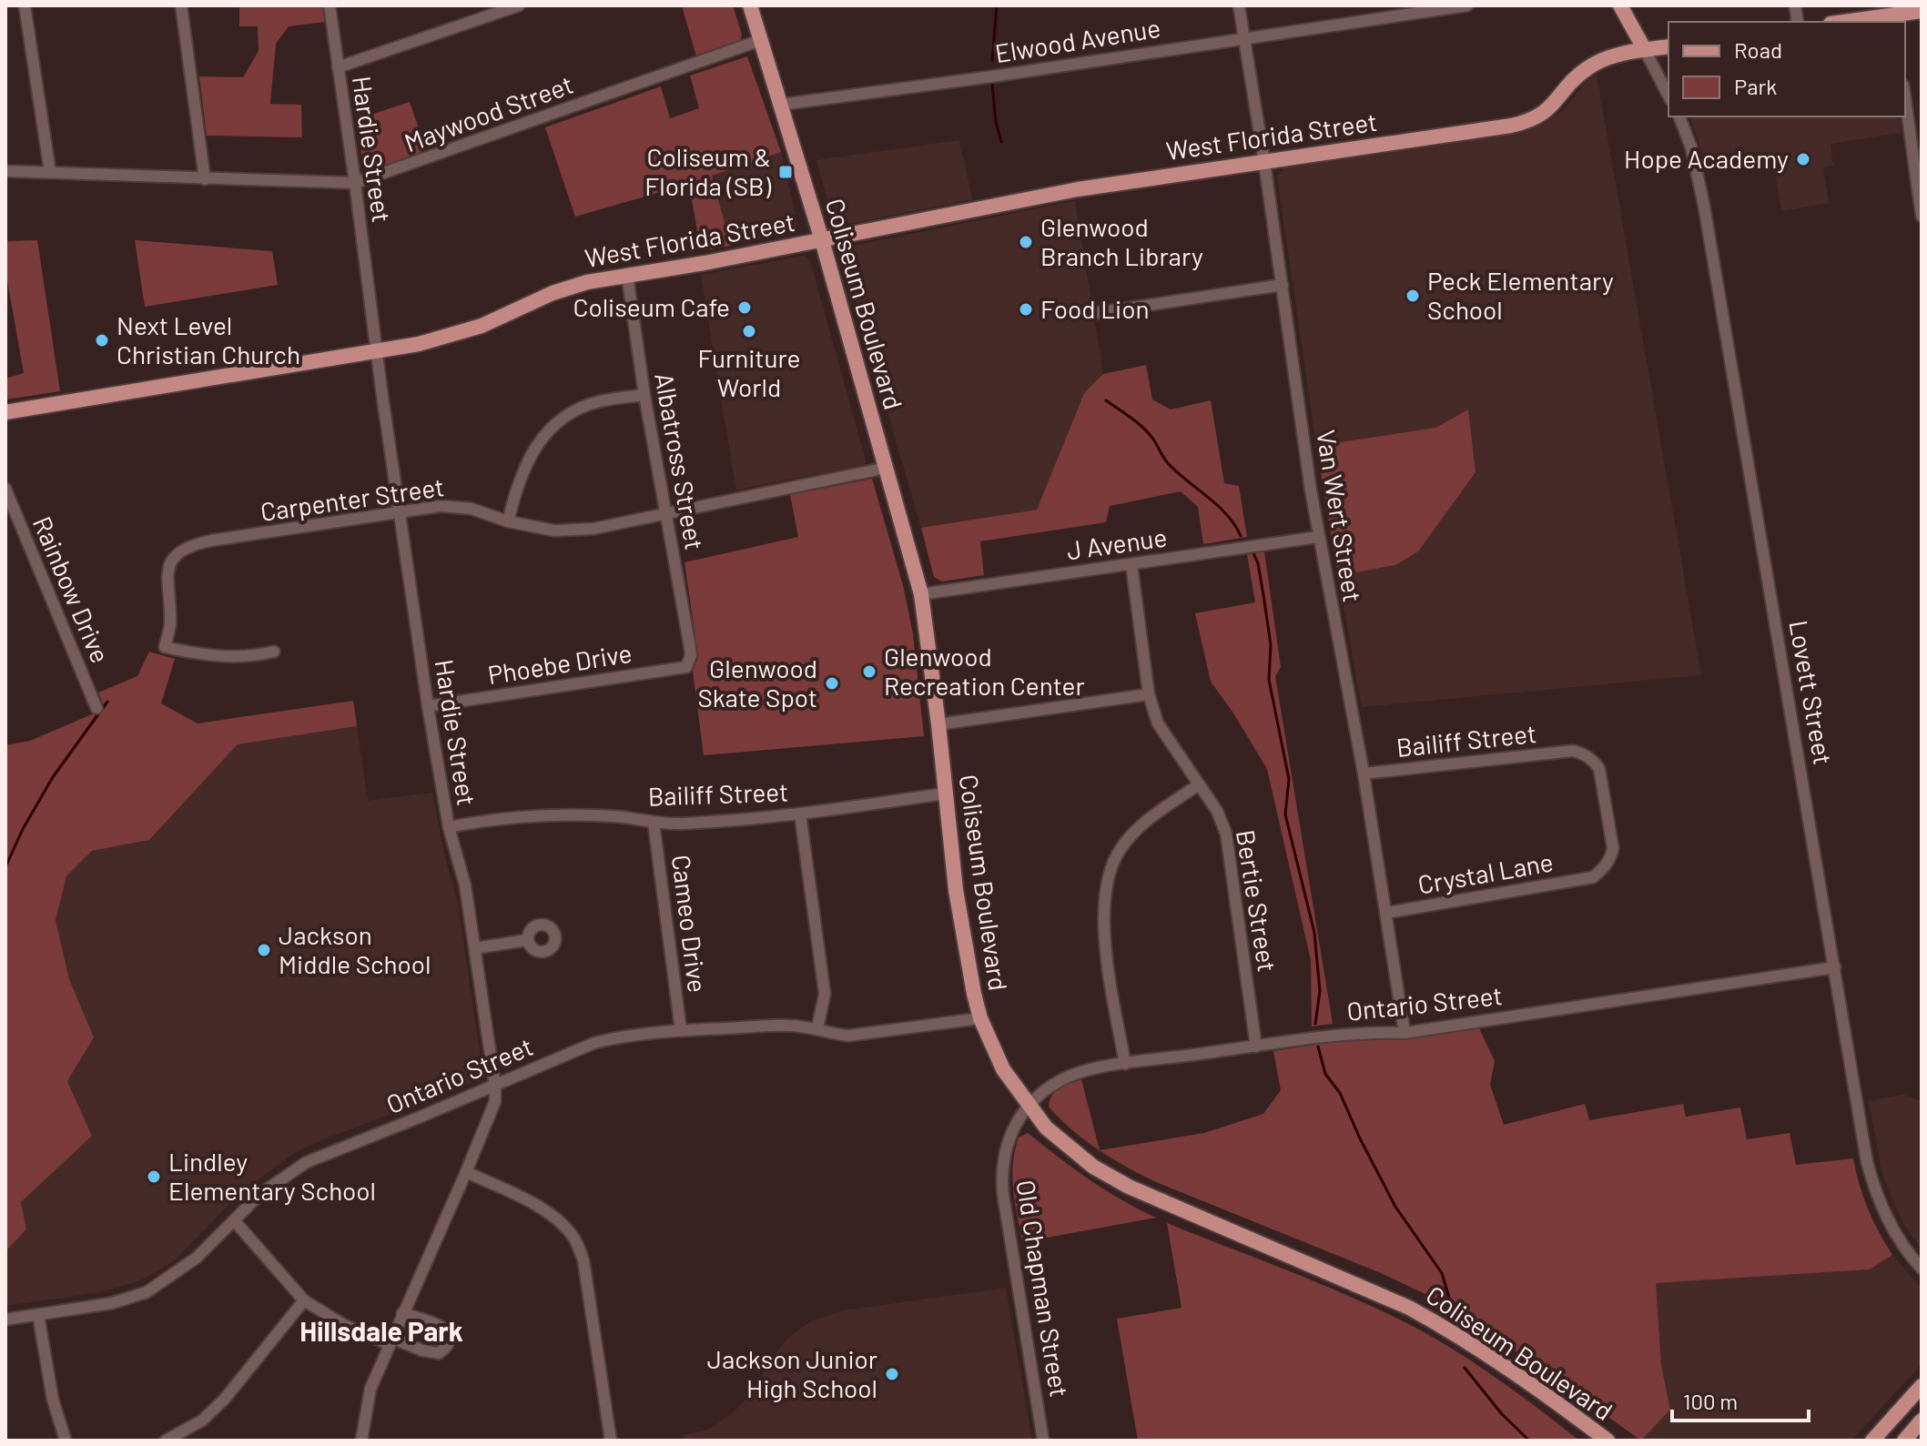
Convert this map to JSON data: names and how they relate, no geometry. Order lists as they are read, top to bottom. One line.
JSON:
{"streets":{"main road":["West Florida Street","Coliseum Boulevard"],"street":["Elwood Avenue","Maywood Street","Hardie Street","Albatross Street","Carpenter Street","Van Wert Street","J Avenue","Rainbow Drive","Phoebe Drive","Lovett Street","Bailiff Street","Crystal Lane","Bertie Street","Cameo Drive","Ontario Street","Old Chapman Street"]},"crossings":[["Elwood Avenue","Coliseum Boulevard"],["Elwood Avenue","Van Wert Street"],["Maywood Street","Hardie Street"],["Maywood Street","Coliseum Boulevard"],["West Florida Street","Hardie Street"],["West Florida Street","Coliseum Boulevard"],["West Florida Street","Albatross Street"],["West Florida Street","Van Wert Street"],["Hardie Street","Carpenter Street"],["Hardie Street","Phoebe Drive"],["Hardie Street","Bailiff Street"],["Hardie Street","Ontario Street"],["Coliseum Boulevard","Carpenter Street"],["Coliseum Boulevard","J Avenue"],["Coliseum Boulevard","Bailiff Street"],["Coliseum Boulevard","Ontario Street"],["Coliseum Boulevard","Old Chapman Street"],["Albatross Street","Carpenter Street"],["Albatross Street","Phoebe Drive"],["Van Wert Street","J Avenue"],["Van Wert Street","Bailiff Street"],["Van Wert Street","Crystal Lane"],["Van Wert Street","Ontario Street"],["J Avenue","Bertie Street"],["Lovett Street","Ontario Street"],["Bailiff Street","Crystal Lane"],["Bailiff Street","Cameo Drive"],["Bertie Street","Ontario Street"],["Cameo Drive","Ontario Street"],["Ontario Street","Old Chapman Street"]],"districts":["Hillsdale Park"],"places":{"other":["Hope Academy","Glenwood Branch Library","Peck Elementary School","Coliseum Cafe","Food Lion","Furniture World","Next Level Christian Church","Glenwood Recreation Center","Glenwood Skate Spot","Jackson Middle School","Lindley Elementary School","Jackson Junior High School"],"transit":["Coliseum & Florida (SB)"]},"legend":["Road","Park"],"scale_bar":"100 m"}
